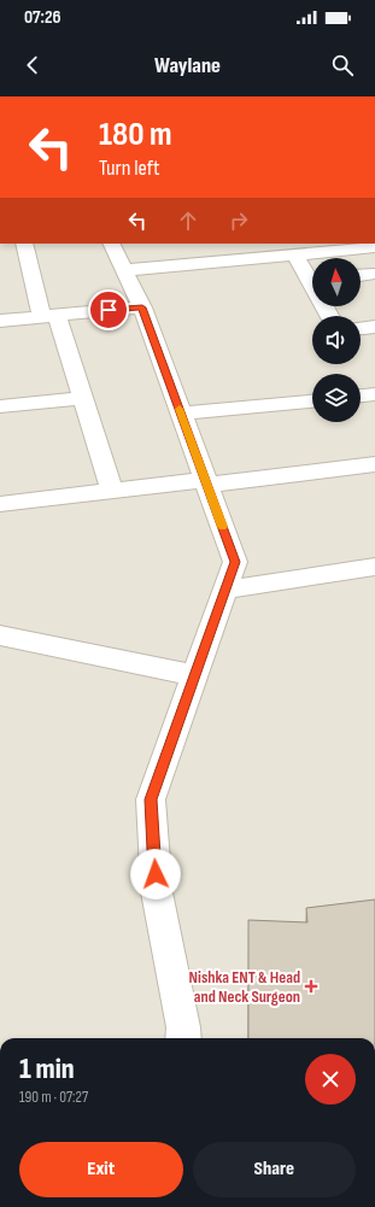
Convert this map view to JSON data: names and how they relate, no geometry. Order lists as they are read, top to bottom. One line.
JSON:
{"places":{"health":["Nishka ENT & Head and Neck Surgeon"]},"north":"top","page":{"status":"07:26","header":"Waylane","turn":["180 m","Turn left"],"heading":["1 min","190 m · 07:27"],"buttons":["Exit","Share"]}}
